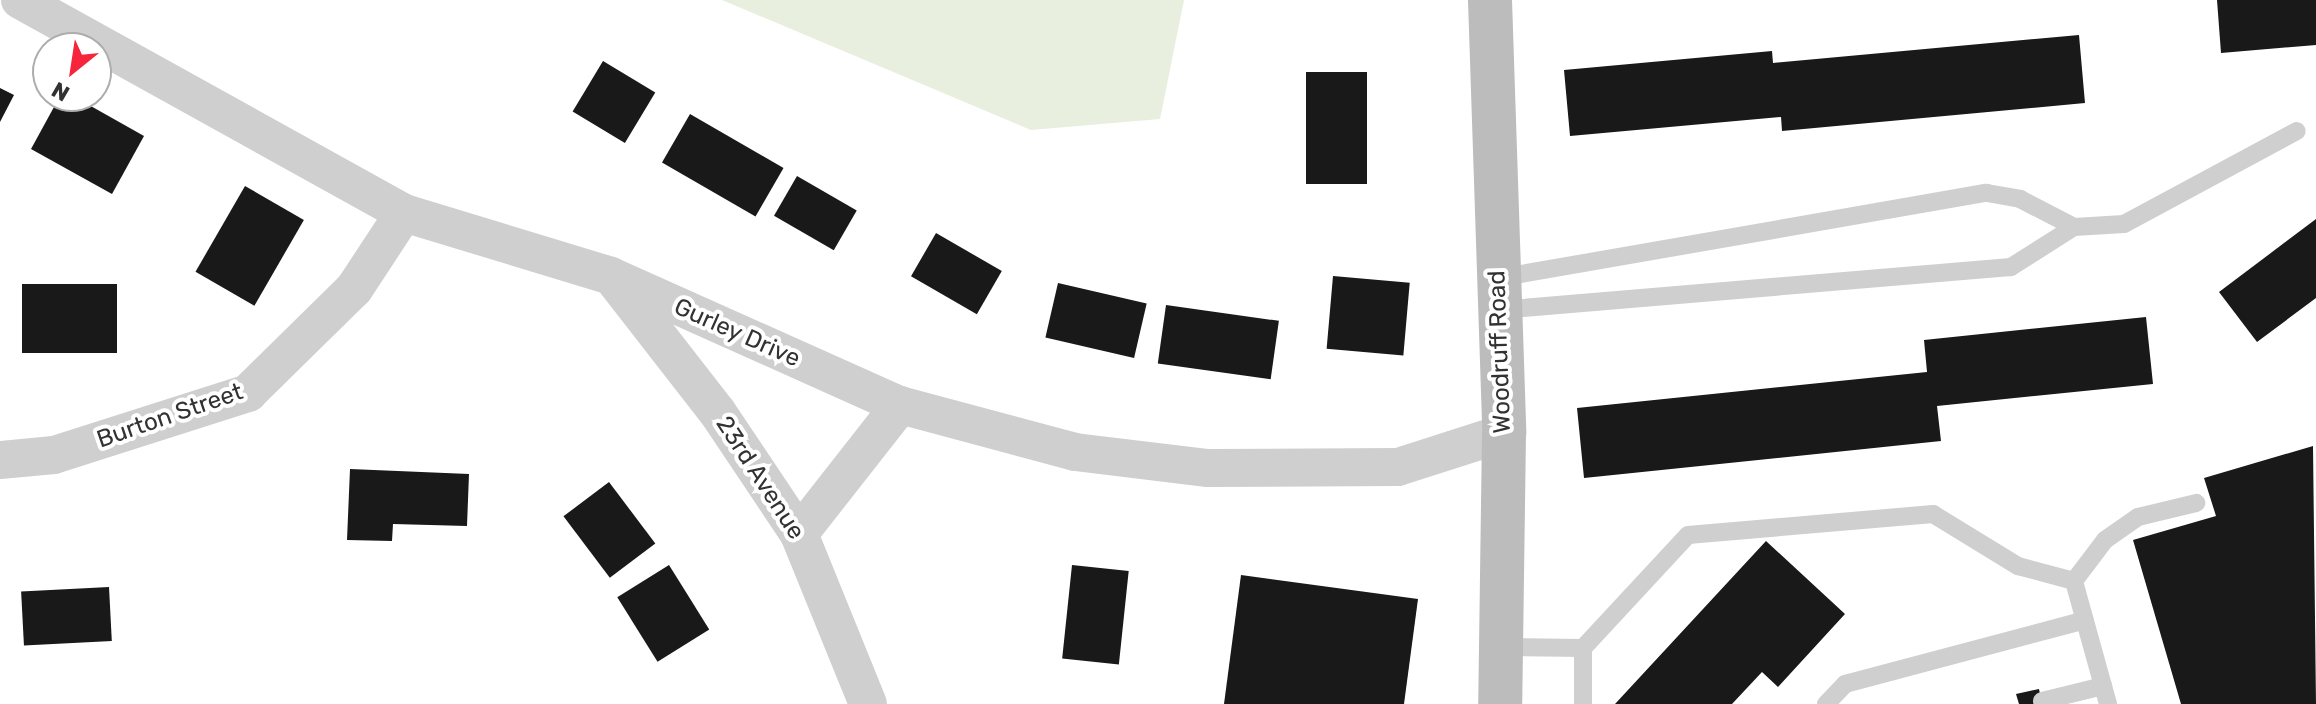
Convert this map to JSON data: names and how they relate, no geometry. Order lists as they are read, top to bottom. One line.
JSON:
{"streets":{"street":["Gurley Drive","Woodruff Road","Burton Street","23rd Avenue"]},"crossings":[["Gurley Drive","Woodruff Road"],["Gurley Drive","Burton Street"],["Gurley Drive","23rd Avenue"]],"north":"bottom left"}
